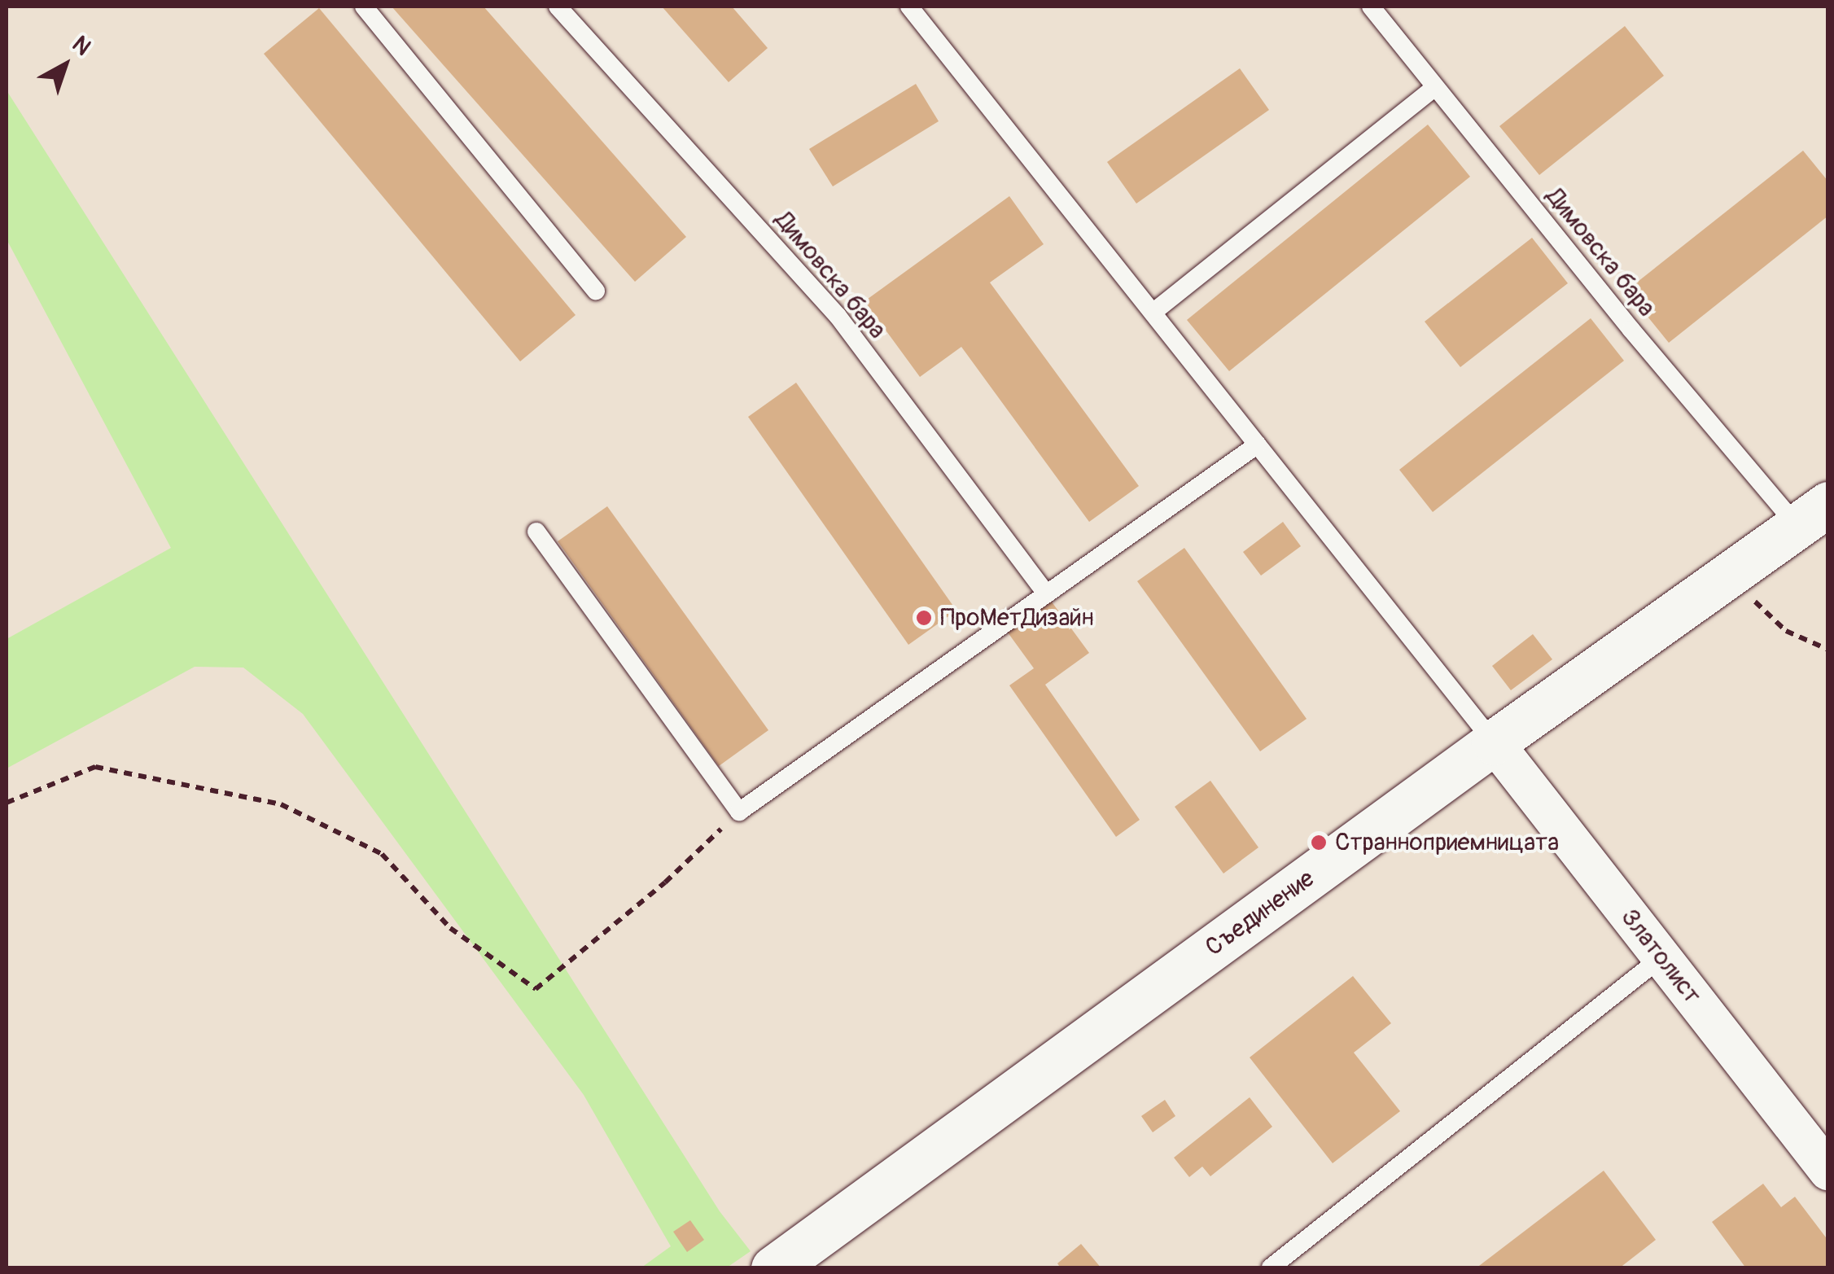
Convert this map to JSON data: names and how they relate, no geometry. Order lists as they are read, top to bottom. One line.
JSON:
{"streets":{"street":["Съединение","Златолист"],"lane":["Димовска бара"]},"crossings":[["Димовска бара","Съединение"],["Съединение","Златолист"]],"places":["ПроМетДизайн","Странноприемницата"],"north":"top right"}
